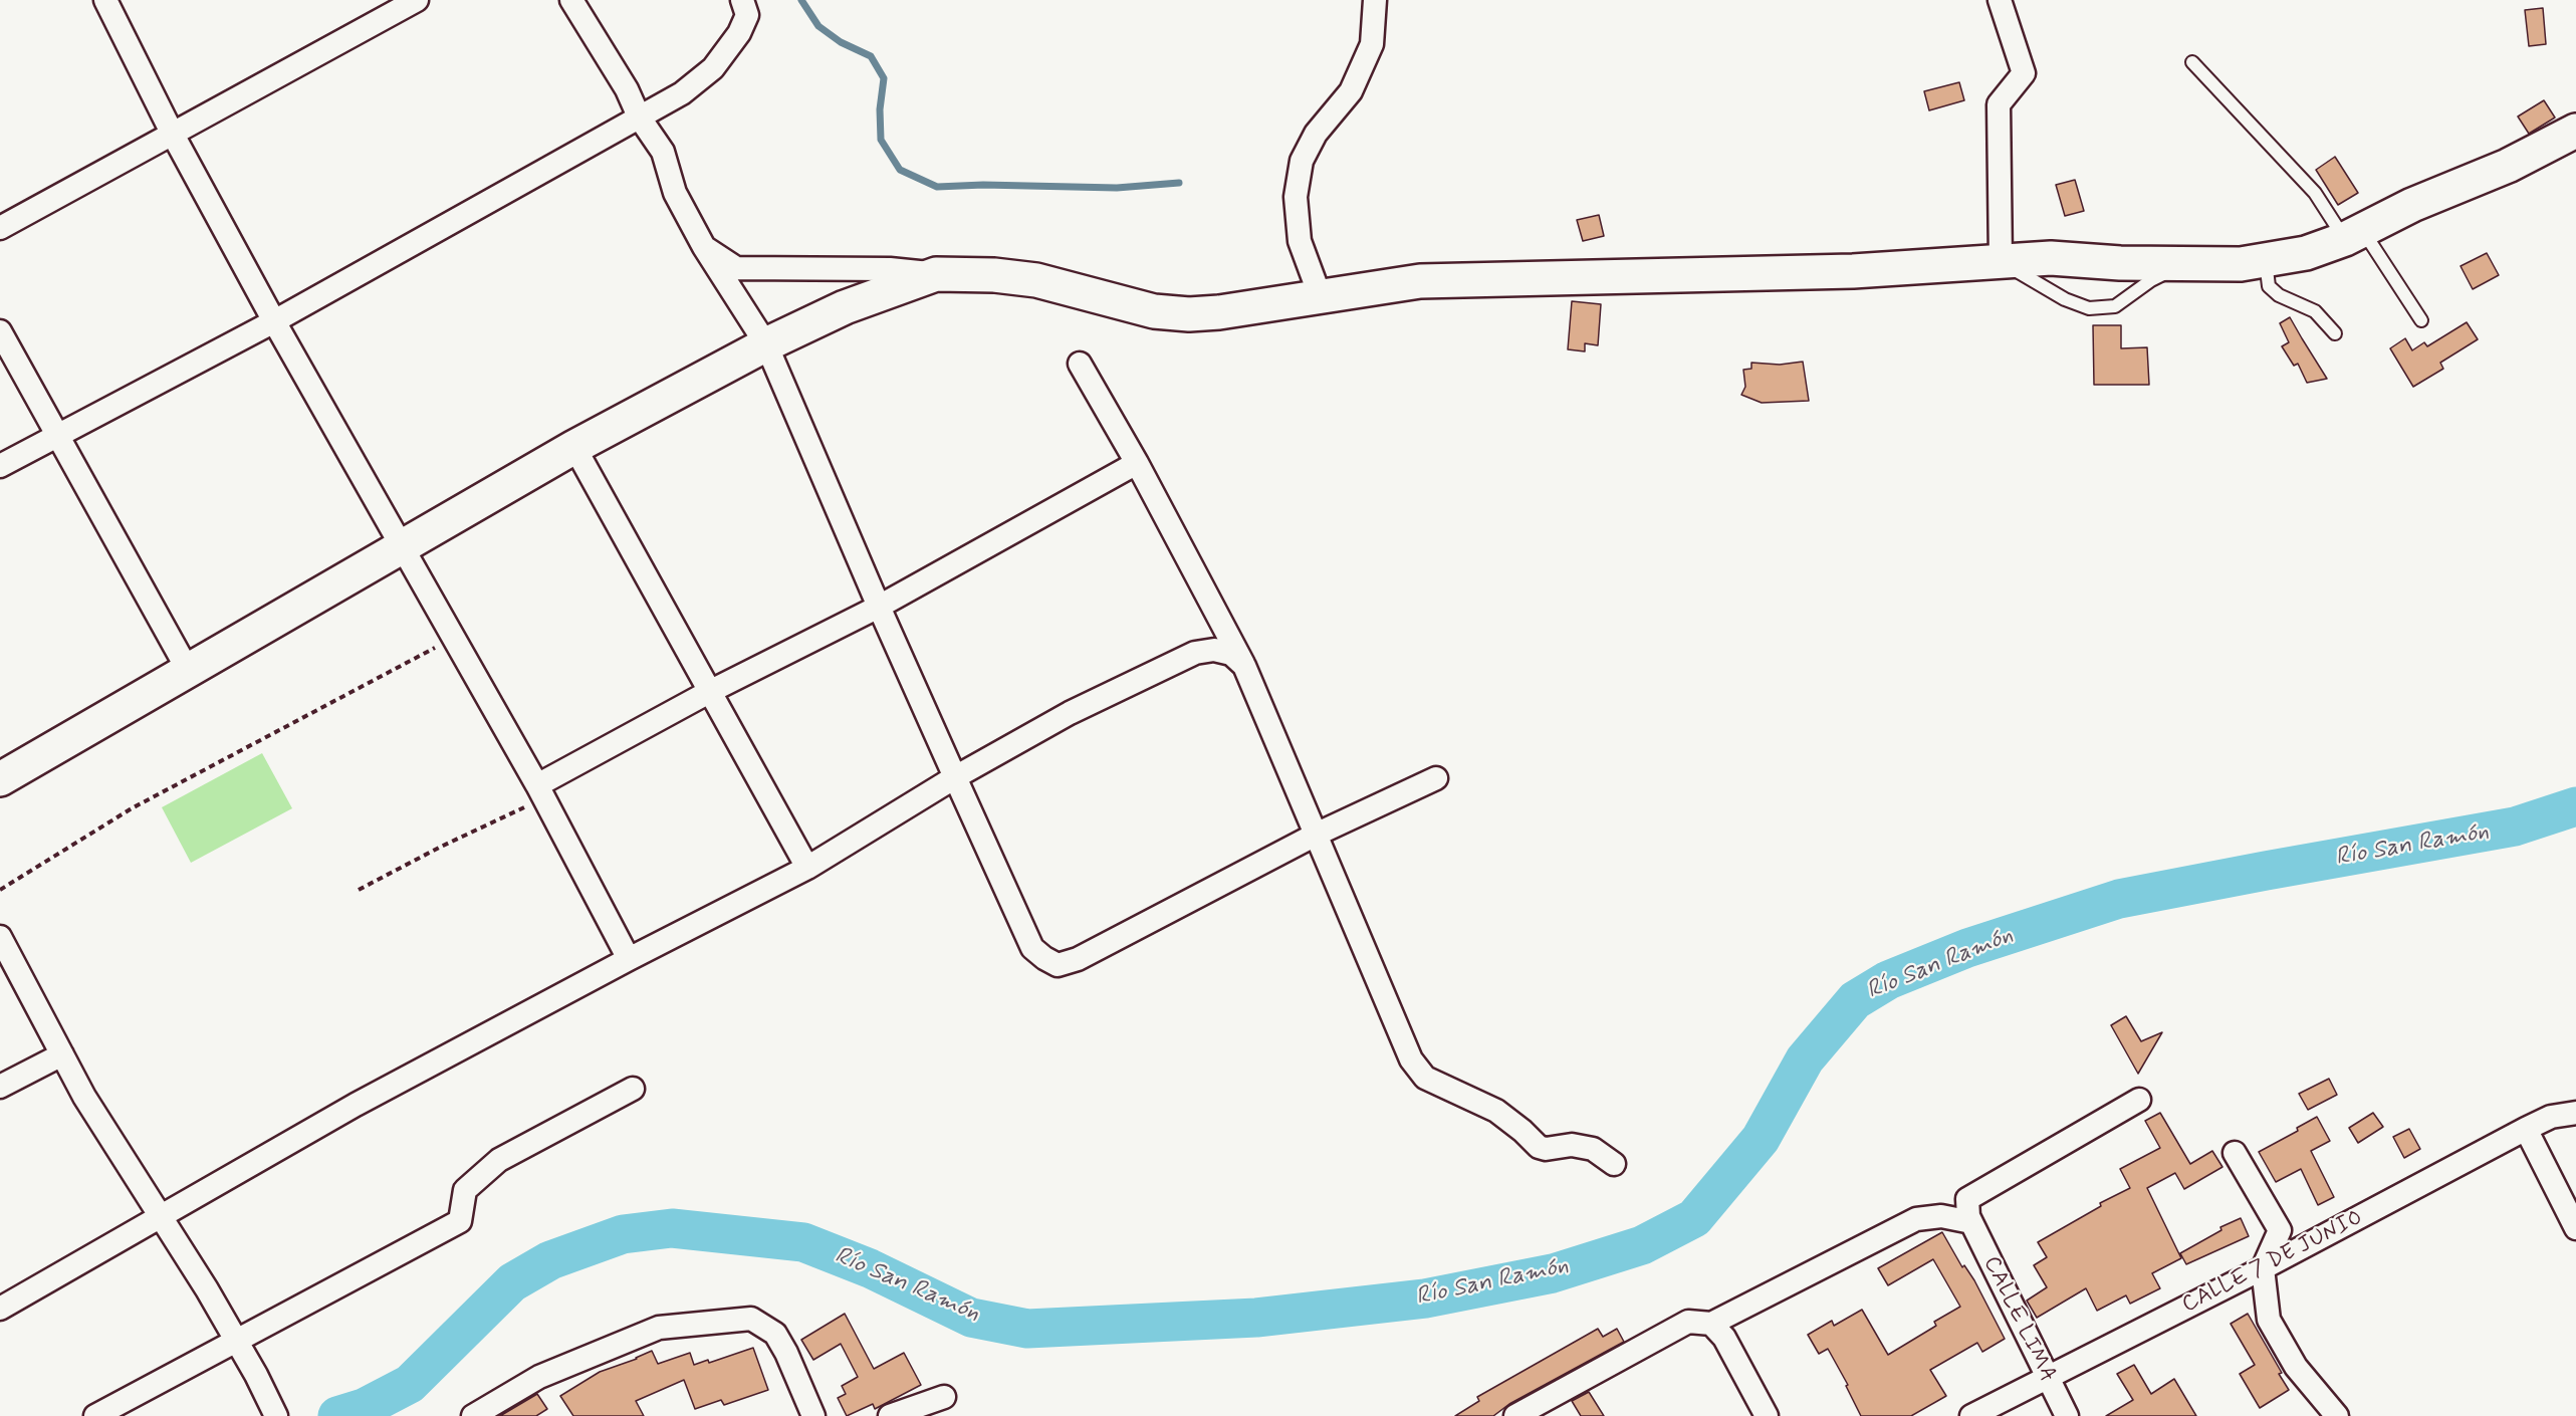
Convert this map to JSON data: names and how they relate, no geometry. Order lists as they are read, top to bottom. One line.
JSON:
{"streets":{"street":["CALLE 7 DE JUNIO","CALLE LIMA"]},"crossings":[["CALLE 7 DE JUNIO","CALLE LIMA"]],"water":["Río San Ramón"]}
